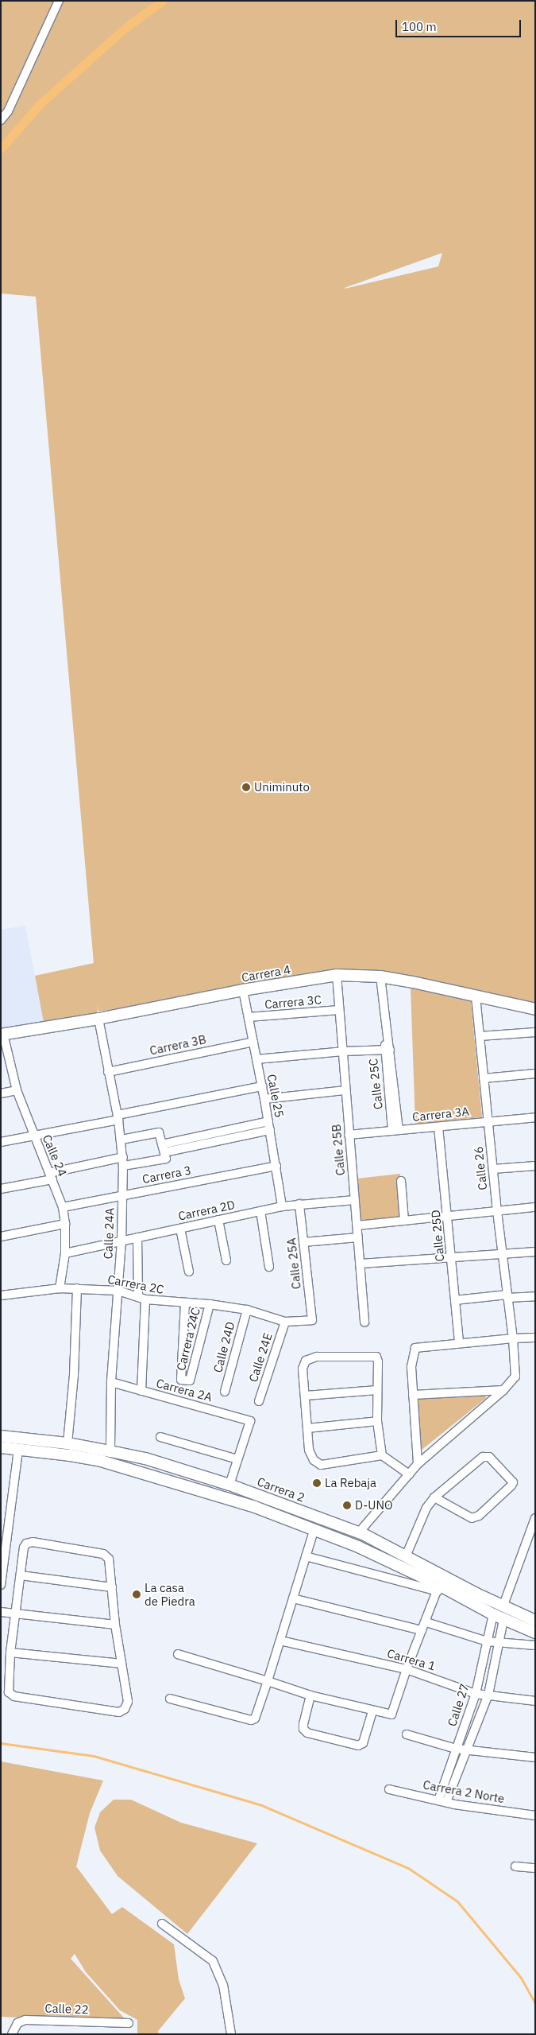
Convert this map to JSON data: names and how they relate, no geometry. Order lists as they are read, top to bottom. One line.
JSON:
{"streets":{"main road":["Carrera 4","Carrera 2"],"street":["Carrera 3C","Carrera 3B","Calle 25C","Calle 25","Carrera 3A","Calle 25B","Calle 24","Calle 26","Carrera 3","Carrera 2D","Calle 24A","Calle 25D","Calle 25A","Carrera 2C","Carrera 24C","Calle 24D","Calle 24E","Carrera 2A","Carrera 1","Calle 27","Carrera 2 Norte","Calle 22"]},"crossings":[["Carrera 4","Calle 25C"],["Carrera 4","Calle 25"],["Carrera 4","Calle 25B"],["Carrera 4","Calle 24"],["Carrera 4","Calle 26"],["Carrera 4","Calle 24A"],["Carrera 3C","Calle 25"],["Carrera 3C","Calle 25B"],["Carrera 3B","Calle 25"],["Carrera 3B","Calle 24A"],["Calle 25C","Carrera 3A"],["Calle 25","Carrera 3"],["Calle 25","Carrera 2D"],["Carrera 3A","Calle 25B"],["Carrera 3A","Calle 26"],["Carrera 3A","Calle 25D"],["Calle 25B","Carrera 2D"],["Calle 24","Carrera 3"],["Calle 24","Carrera 2D"],["Calle 24","Carrera 2C"],["Calle 26","Carrera 2"],["Carrera 3","Calle 24A"],["Carrera 2D","Calle 24A"],["Carrera 2D","Calle 25A"],["Calle 24A","Carrera 2C"],["Calle 24A","Carrera 2A"],["Calle 24A","Carrera 2"],["Calle 25A","Carrera 2C"],["Carrera 2C","Carrera 24C"],["Carrera 2C","Calle 24D"],["Carrera 2C","Calle 24E"],["Carrera 2","Calle 27"],["Carrera 1","Calle 27"],["Calle 27","Carrera 2 Norte"]],"places":["Uniminuto","La Rebaja","D-UNO","La casa de Piedra"],"scale_bar":"100 m"}
